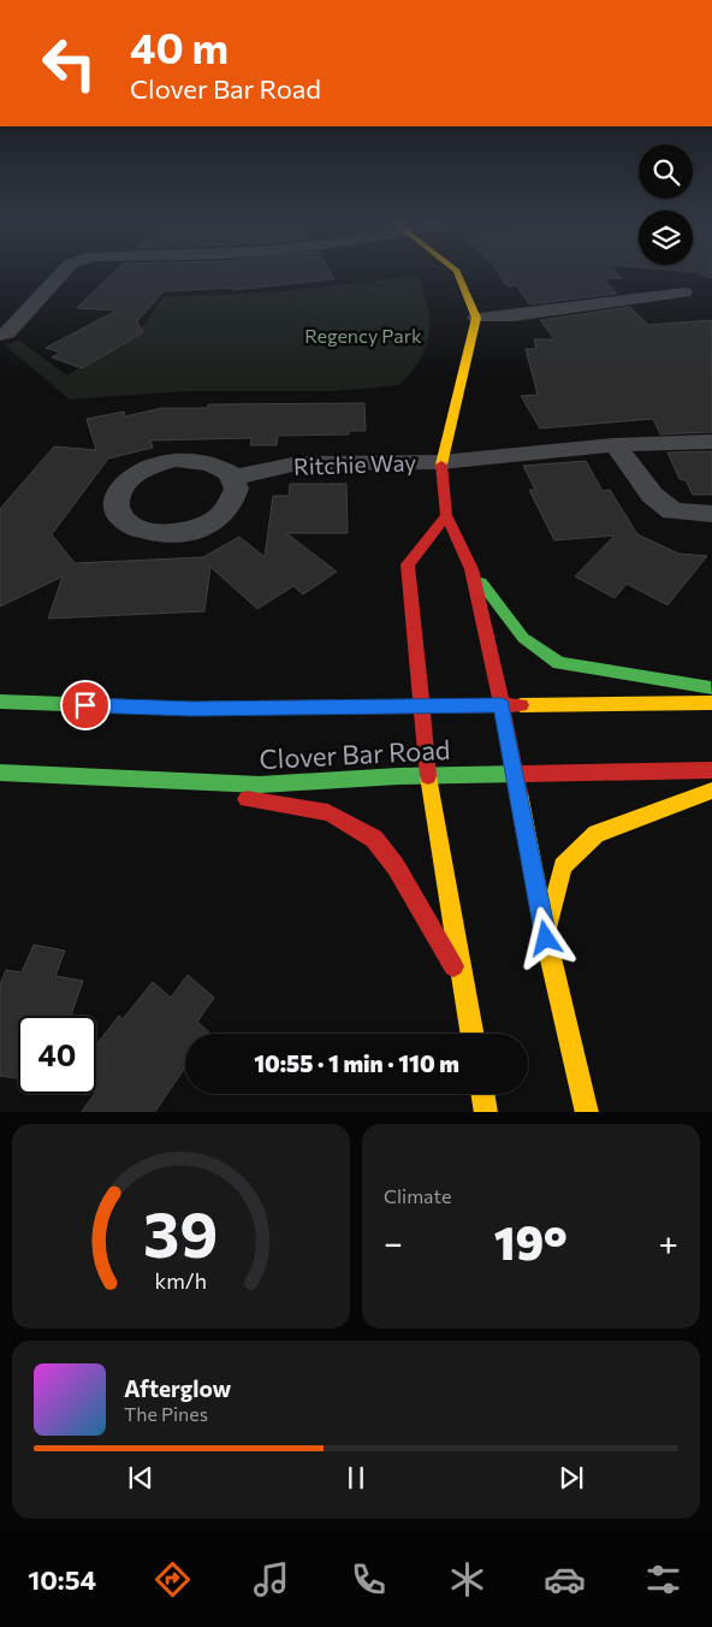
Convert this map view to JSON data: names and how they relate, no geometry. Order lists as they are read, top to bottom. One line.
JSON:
{"streets":{"street":["Ritchie Way","Clover Bar Road"]},"crossings":[["Ritchie Way","Clover Bar Road"]],"parks":["Regency Park"],"page":{"turn":["40 m","Clover Bar Road"],"limit":"40","trip":"10:55 · 1 min · 110 m","tile":"Climate","heat":["−","19°","+"],"song":["Afterglow","The Pines"],"tabs":"10:54","gauge":["39","km/h"]}}
